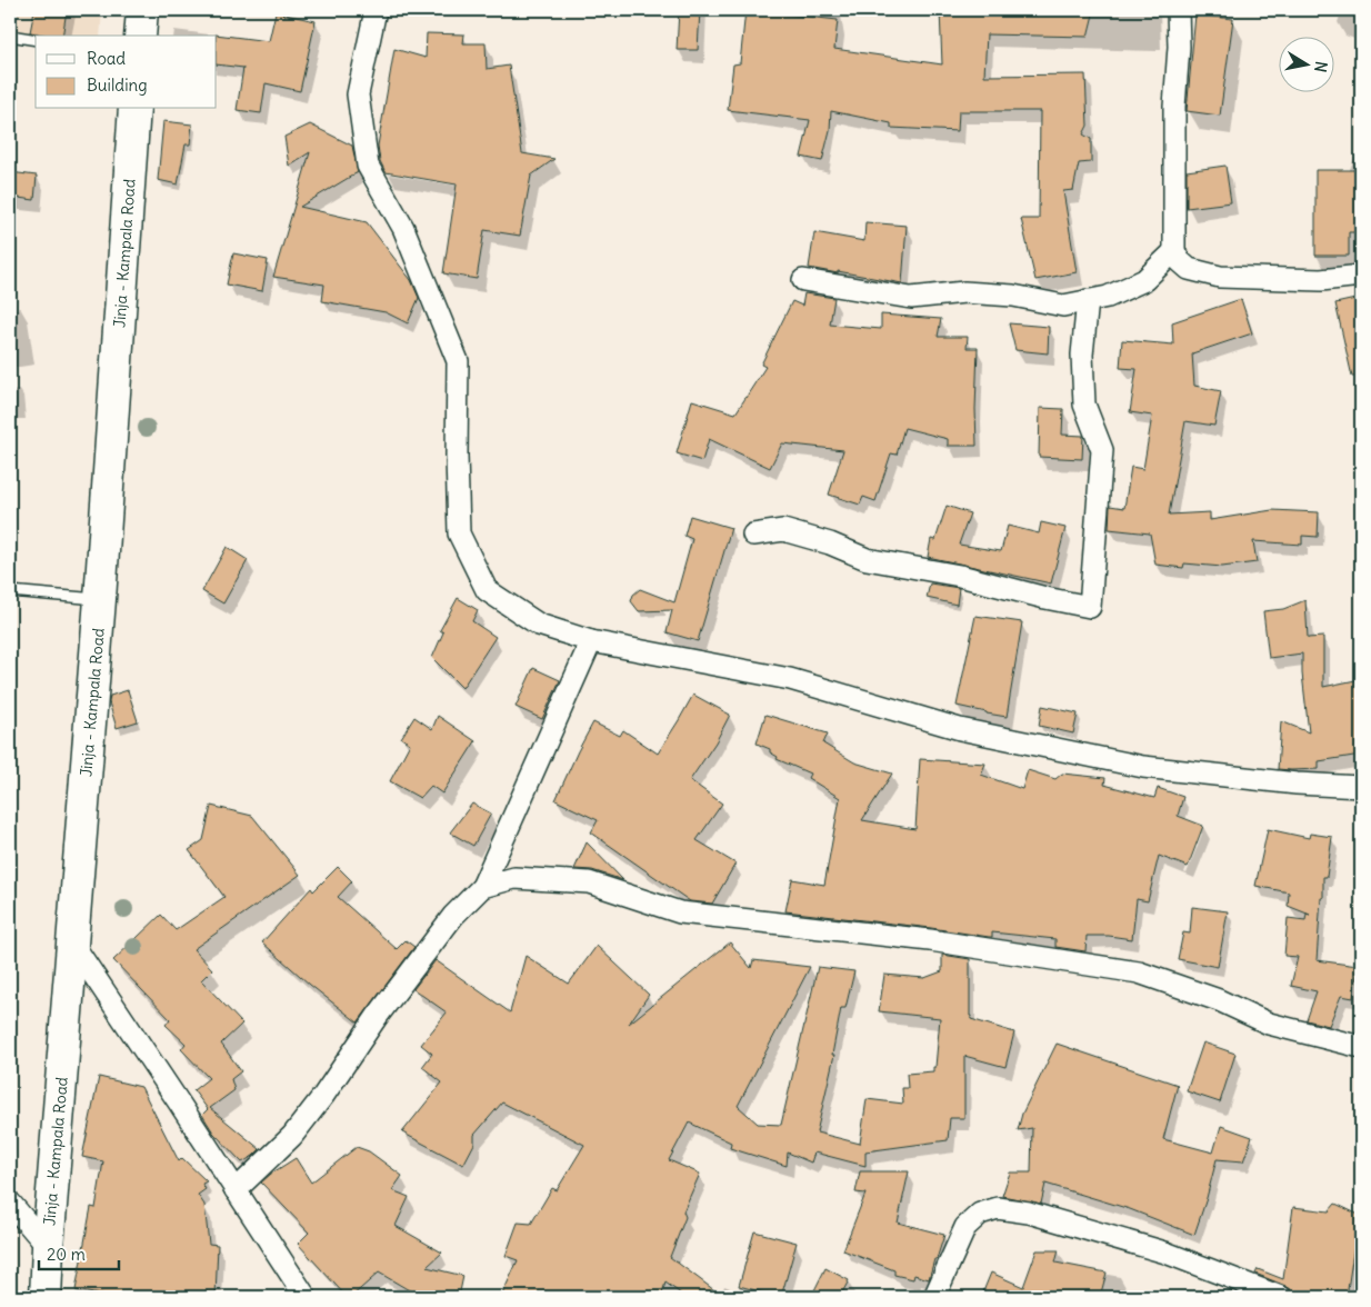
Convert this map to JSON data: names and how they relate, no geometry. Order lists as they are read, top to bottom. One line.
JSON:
{"streets":{"highway":["Jinja - Kampala Road"]},"legend":["Road","Building"],"scale_bar":"20 m","north":"right"}
